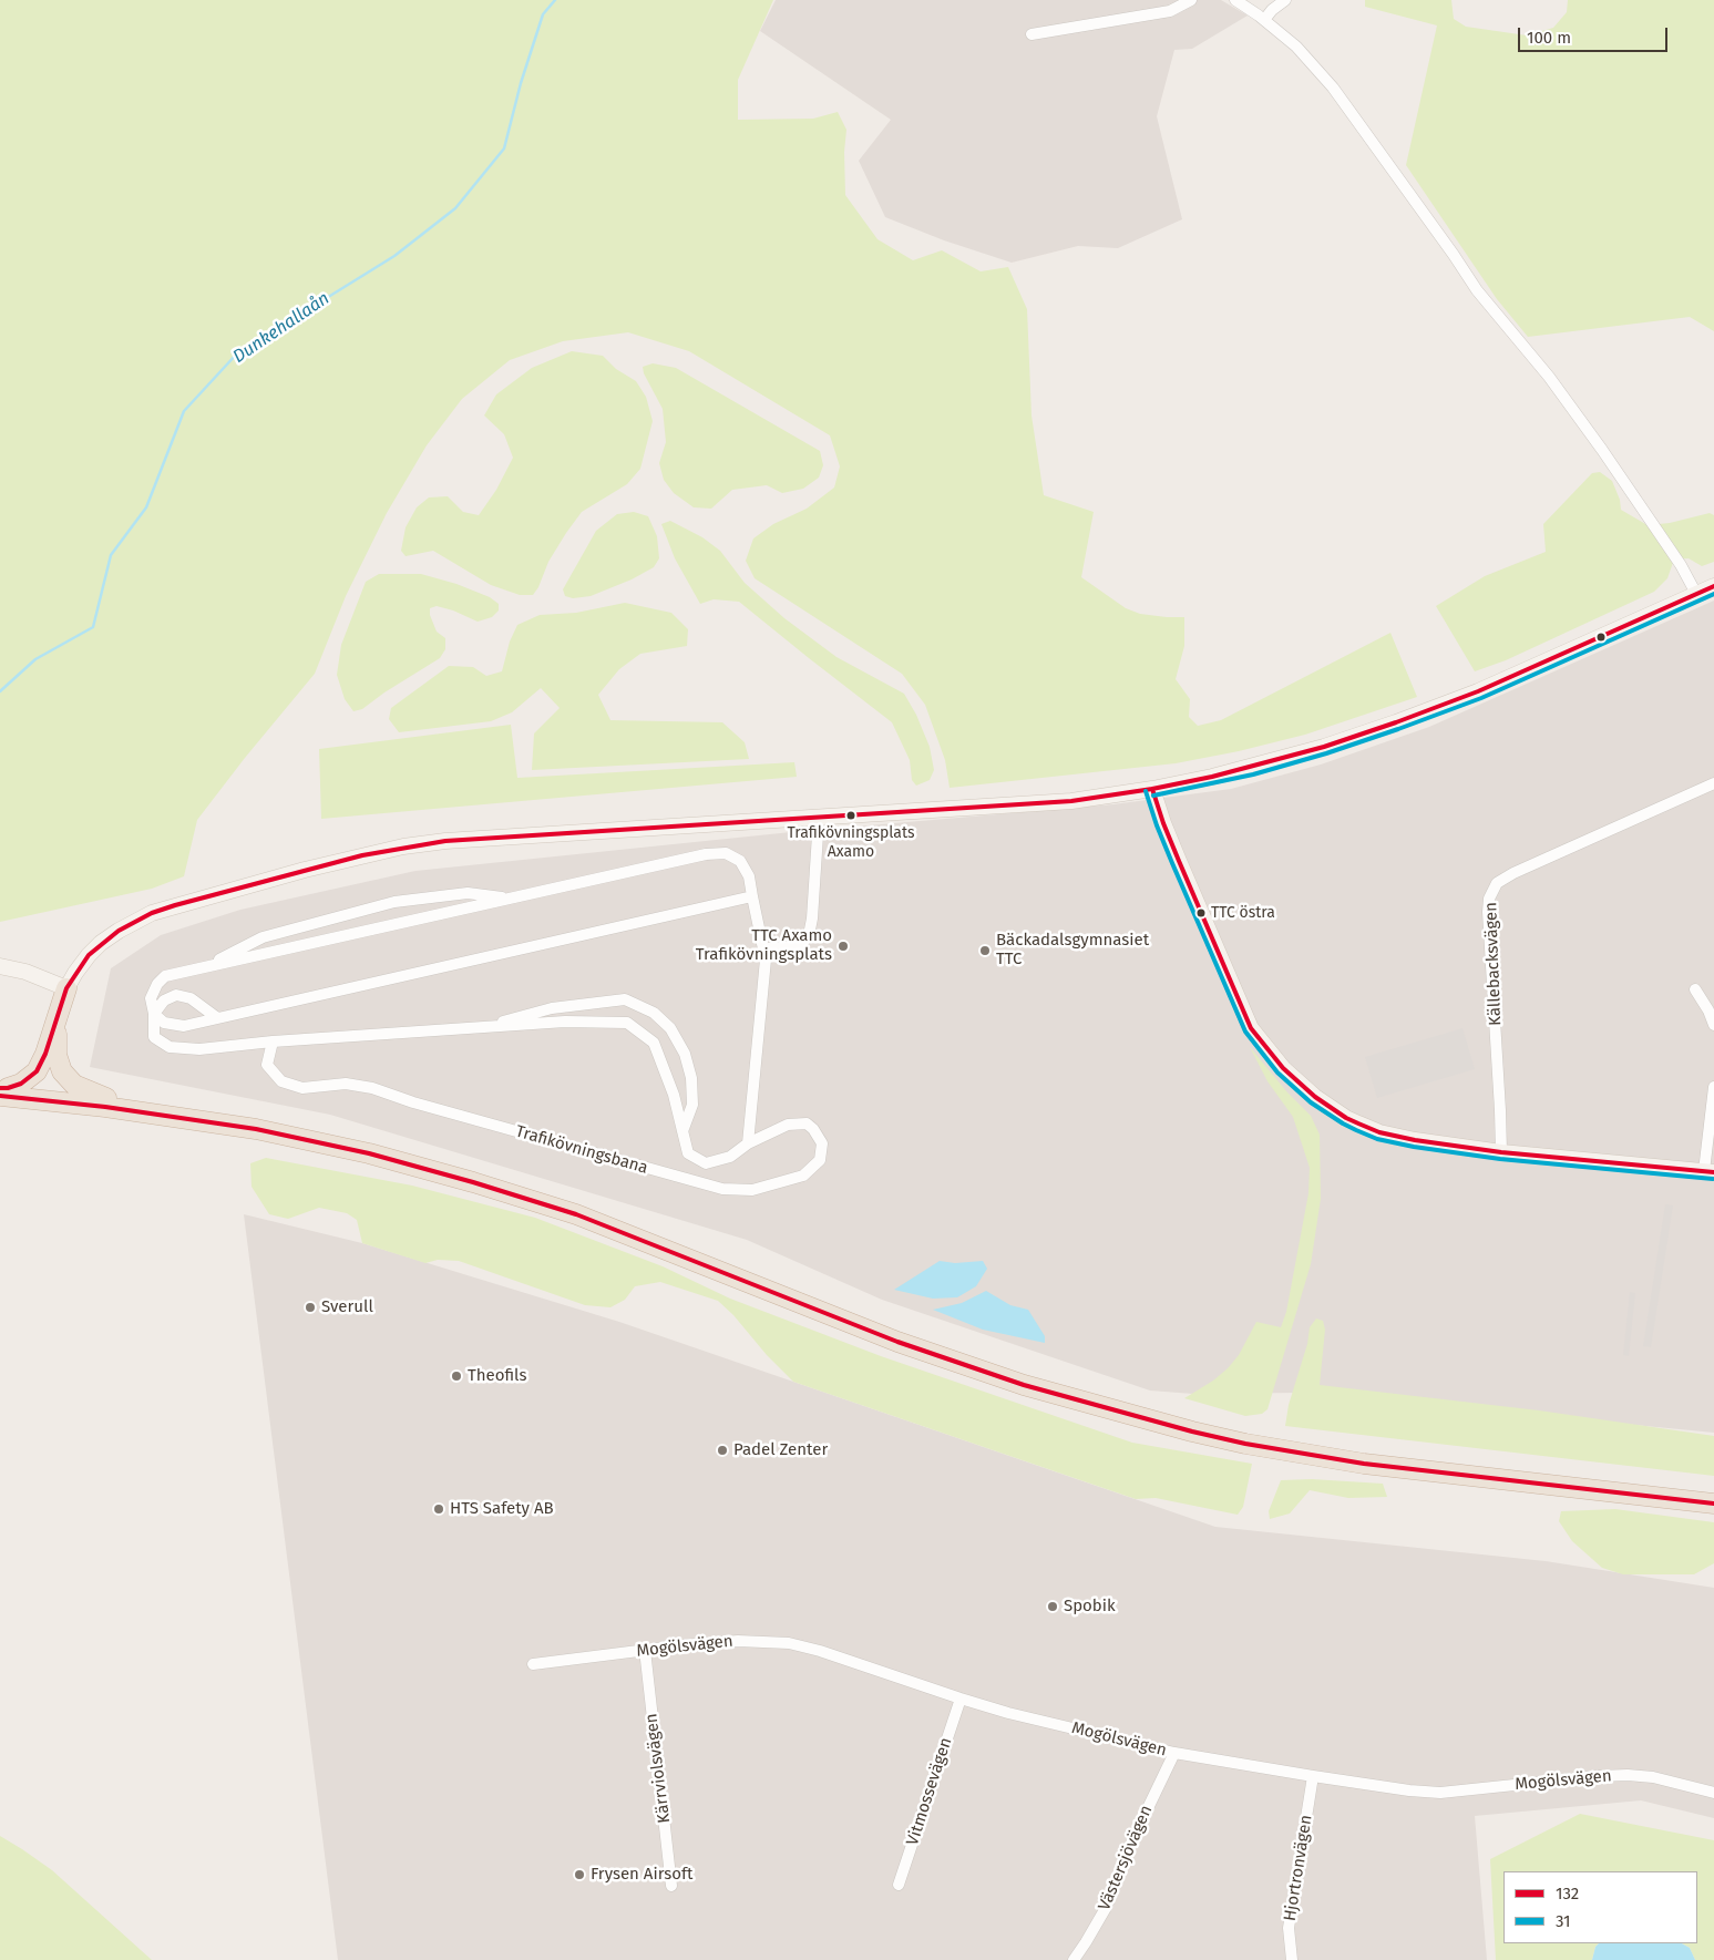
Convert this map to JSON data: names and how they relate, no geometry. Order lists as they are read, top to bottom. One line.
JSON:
{"streets":{"street":["Källebacksvägen","Trafikövningsbana","Mogölsvägen","Kärrviolsvägen","Vitmossevägen","Västersjövägen","Hjortronvägen"]},"crossings":[["Mogölsvägen","Kärrviolsvägen"],["Mogölsvägen","Vitmossevägen"],["Mogölsvägen","Västersjövägen"],["Mogölsvägen","Hjortronvägen"]],"water":["Dunkehallaån"],"places":["Trafikövningsplats Axamo","TTC östra","TTC Axamo Trafikövningsplats","Bäckadalsgymnasiet TTC","Sverull","Theofils","Padel Zenter","HTS Safety AB","Spobik","Frysen Airsoft"],"lines":["transit line 132","transit line 31"],"legend":["132","31"],"scale_bar":"100 m"}
